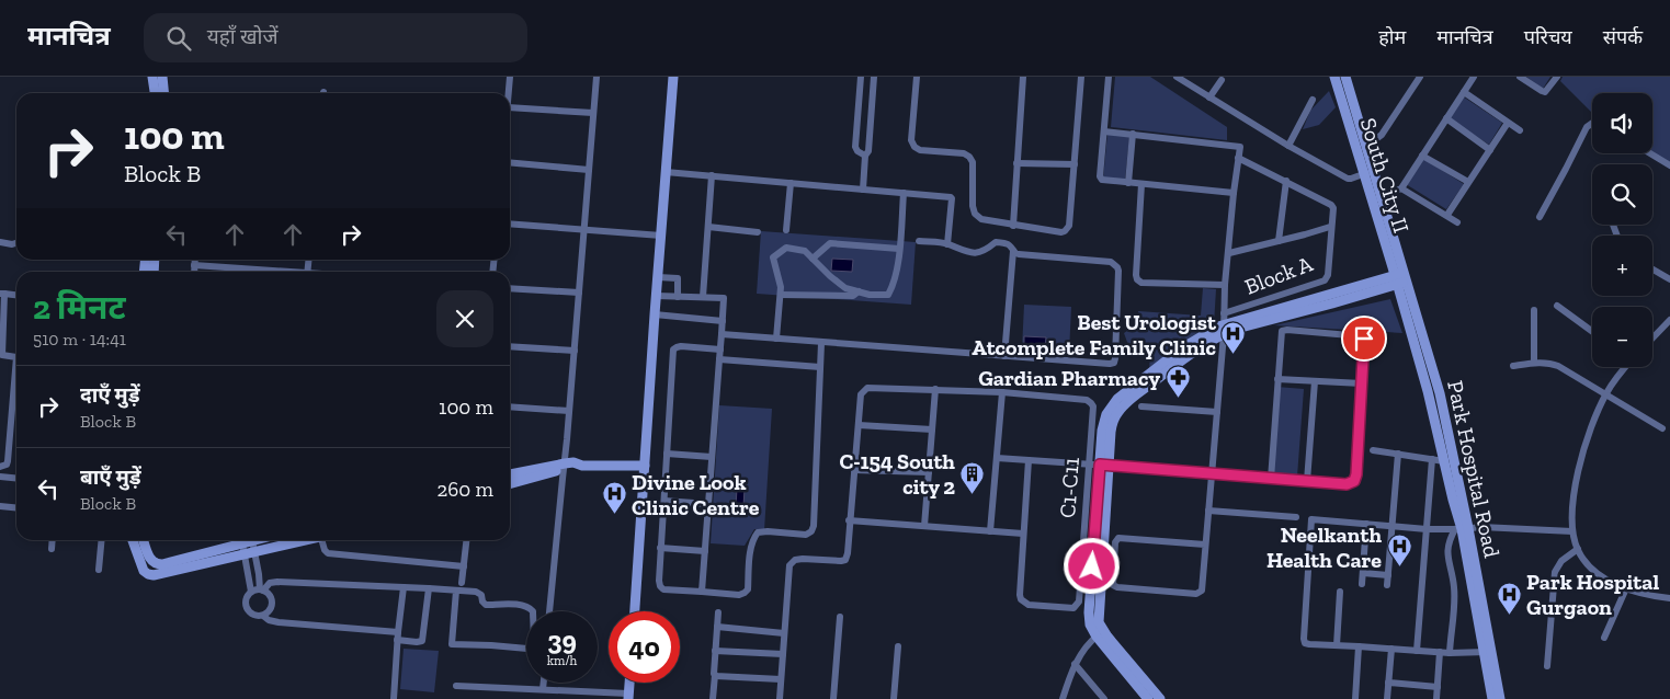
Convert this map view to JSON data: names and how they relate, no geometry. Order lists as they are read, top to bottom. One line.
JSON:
{"streets":{"street":["South City II","Block A","Park Hospital Road","C1-C11"]},"crossings":[["South City II","Park Hospital Road"]],"places":{"hospital":["Best Urologist Atcomplete Family Clinic","Divine Look Clinic Centre","Neelkanth Health Care","Park Hospital Gurgaon"],"pharmacy":["Gardian Pharmacy"],"building":["C-154 South city 2"]},"page":{"header":"मानचित्र","search":"यहाँ खोजें","nav":["होम","मानचित्र","परिचय","संपर्क"],"map_buttons":["+","−"],"turn":["100 m","Block B"],"heading":["2 मिनट","510 m · 14:41"],"list":[{"name":"दाएँ मुड़ें","note":"Block B","value":"100 m"},{"name":"बाएँ मुड़ें","note":"Block B","value":"260 m"}],"speed":"39 km/h","limit":"40"}}
